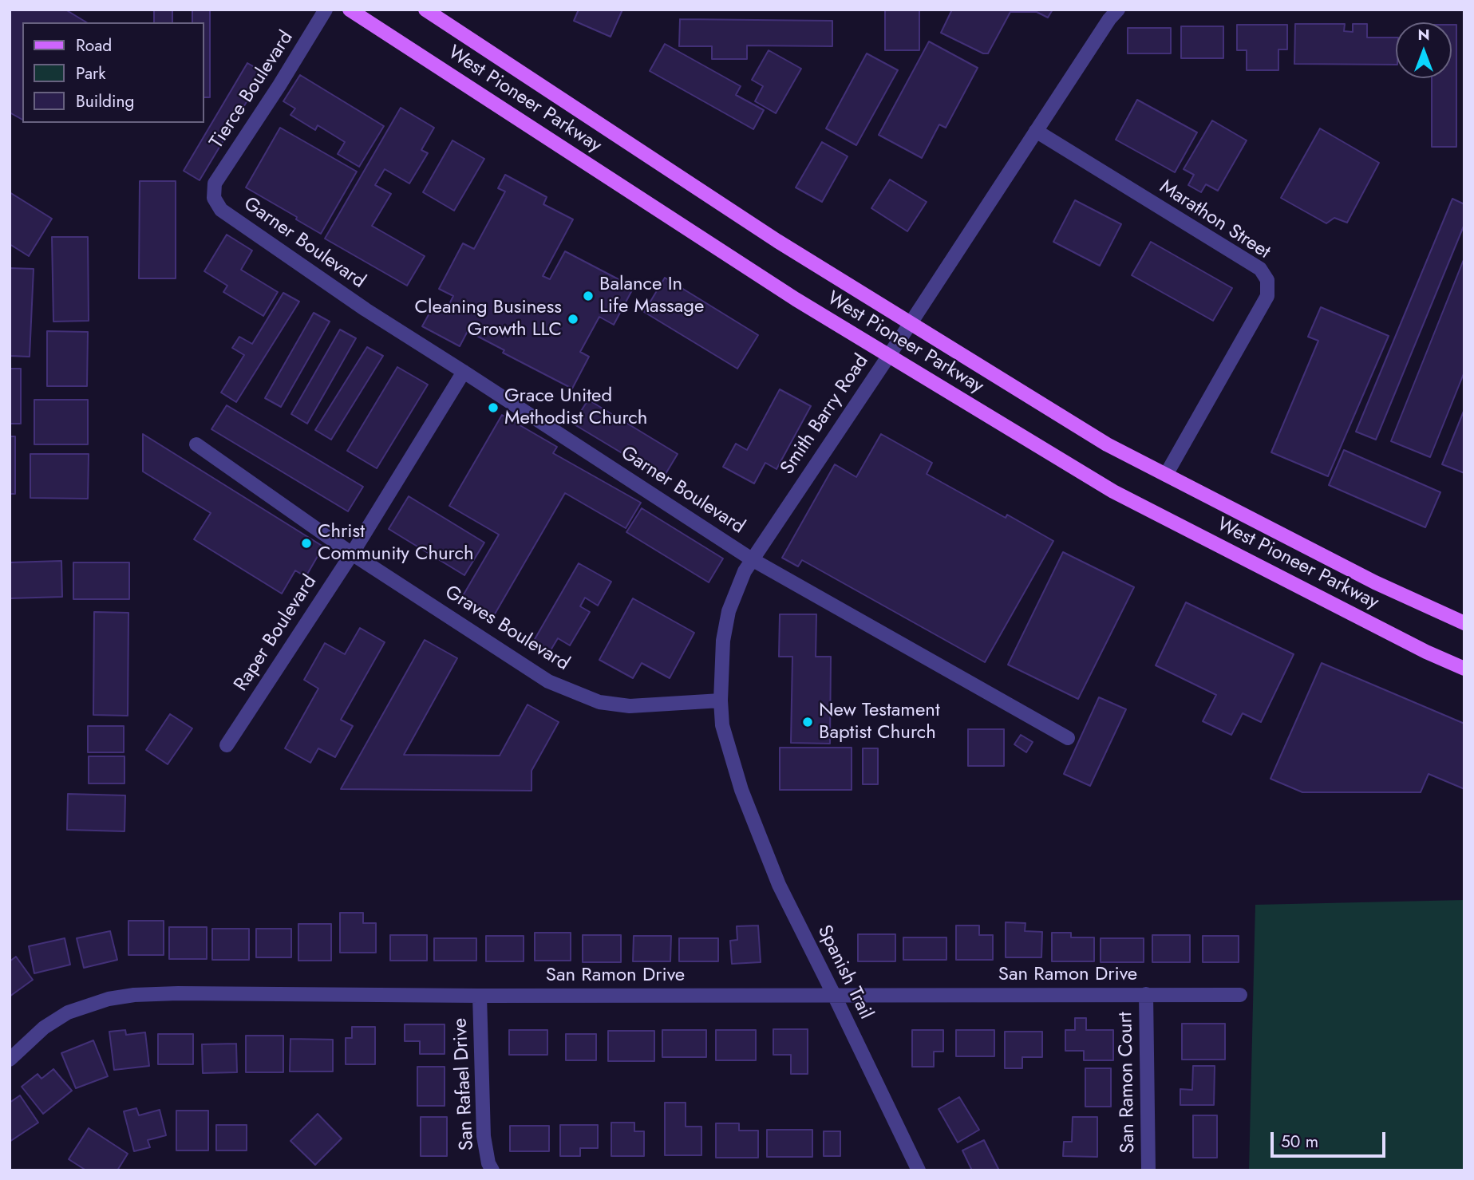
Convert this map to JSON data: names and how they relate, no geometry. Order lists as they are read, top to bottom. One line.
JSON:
{"streets":{"main road":["West Pioneer Parkway"],"street":["Tierce Boulevard","Marathon Street","Garner Boulevard","Smith Barry Road","Graves Boulevard","Raper Boulevard","Spanish Trail","San Ramon Drive","San Ramon Court","San Rafael Drive"]},"crossings":[["Tierce Boulevard","Garner Boulevard"],["West Pioneer Parkway","Marathon Street"],["West Pioneer Parkway","Smith Barry Road"],["Marathon Street","Smith Barry Road"],["Garner Boulevard","Smith Barry Road"],["Garner Boulevard","Raper Boulevard"],["Smith Barry Road","Graves Boulevard"],["Smith Barry Road","Spanish Trail"],["Graves Boulevard","Raper Boulevard"],["Spanish Trail","San Ramon Drive"],["San Ramon Drive","San Ramon Court"],["San Ramon Drive","San Rafael Drive"]],"places":["Balance In Life Massage","Cleaning Business Growth LLC","Grace United Methodist Church","Christ Community Church","New Testament Baptist Church"],"legend":["Road","Park","Building"],"scale_bar":"50 m","north":"top"}
